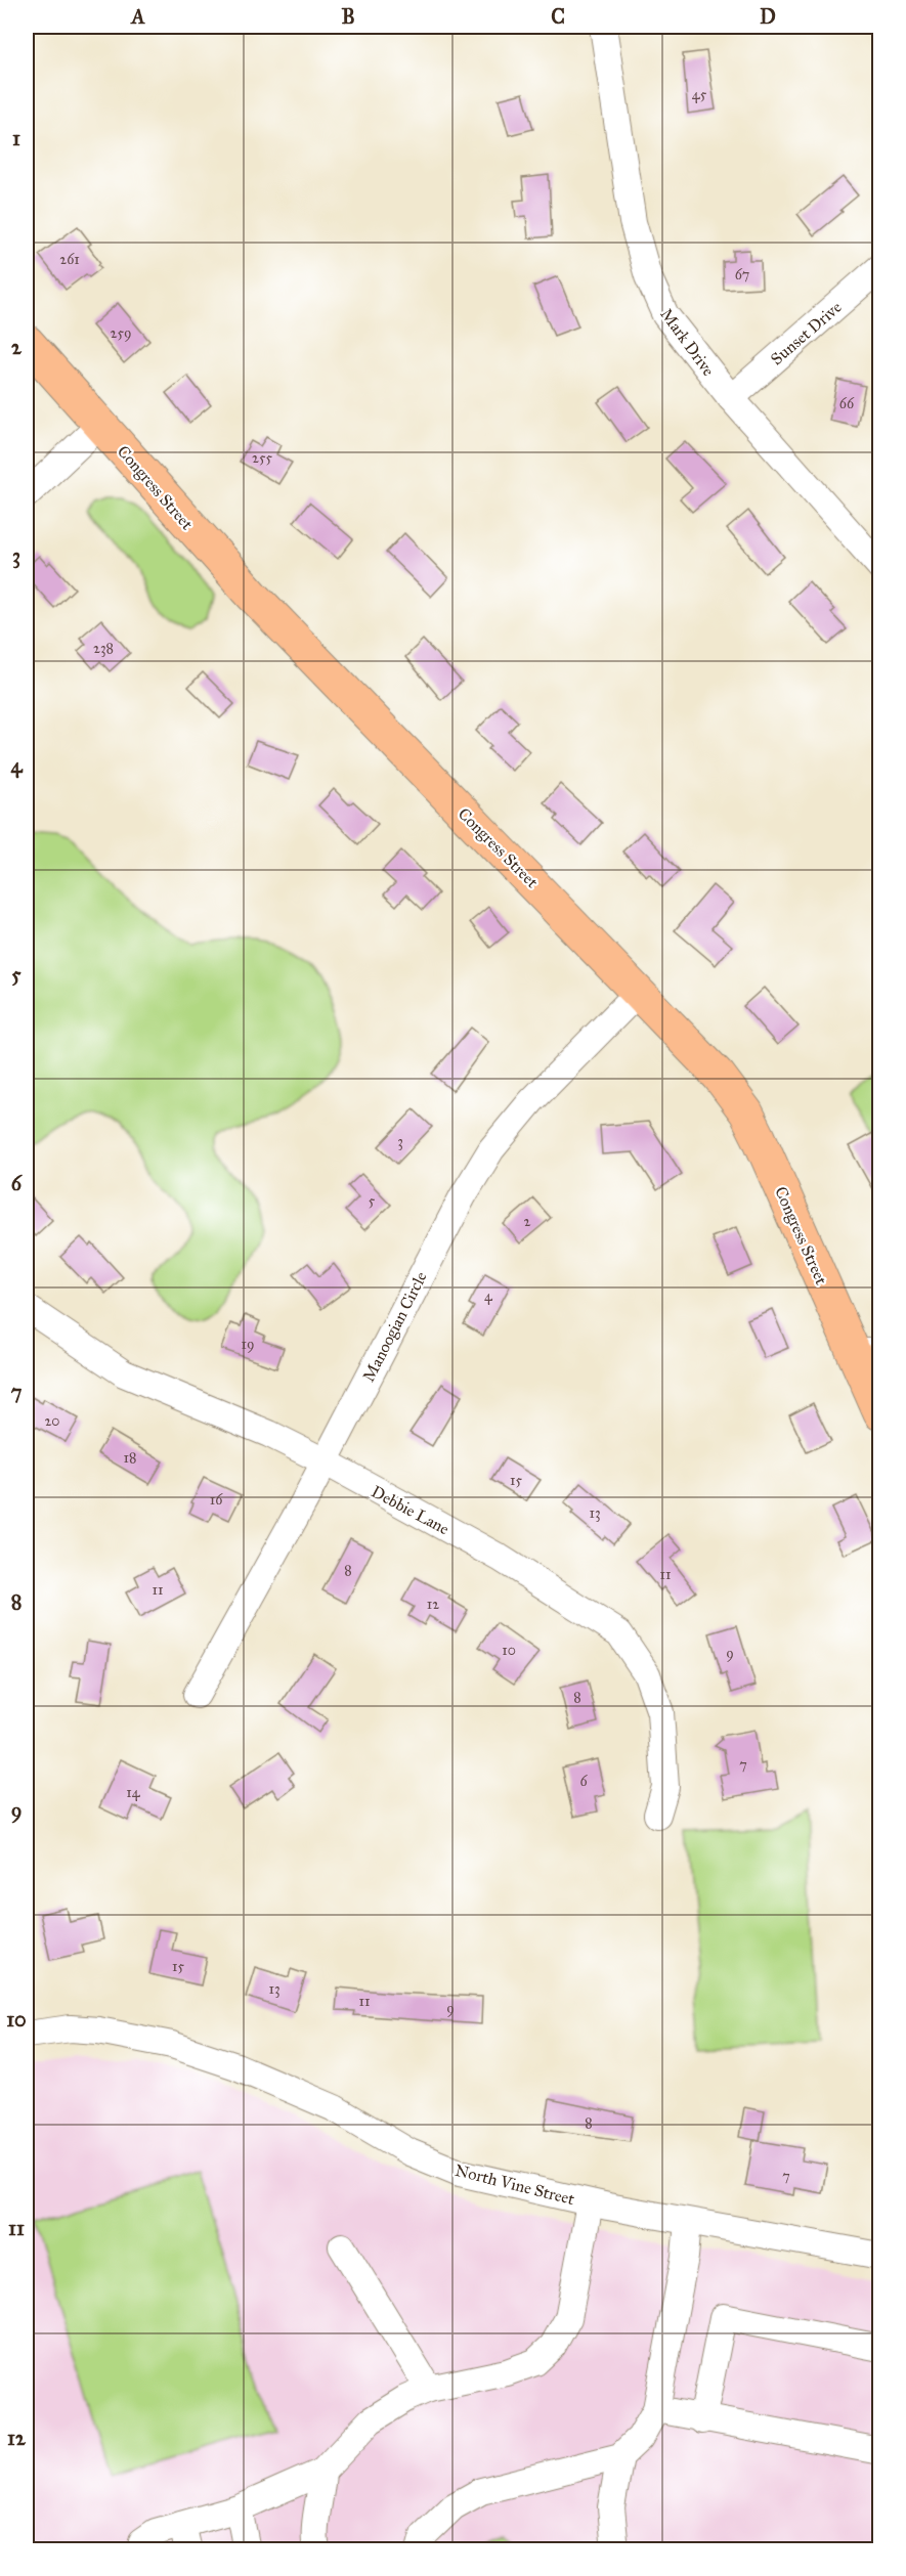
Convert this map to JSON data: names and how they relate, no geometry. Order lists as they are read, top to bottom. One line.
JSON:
{"streets":{"main road":["Congress Street"],"street":["Sunset Drive","Mark Drive","Manoogian Circle","Debbie Lane","North Vine Street"]},"crossings":[["Sunset Drive","Mark Drive"],["Congress Street","Manoogian Circle"],["Manoogian Circle","Debbie Lane"]],"house_numbers":["45","261","67","259","66","255","238","3","5","2","4","19","20","18","15","16","13","8","11","11","12","10","9","8","7","6","14","15","13","11","9","8","7"],"grid":{"columns":["A","B","C","D"],"rows":["1","2","3","4","5","6","7","8","9","10","11","12"]}}
